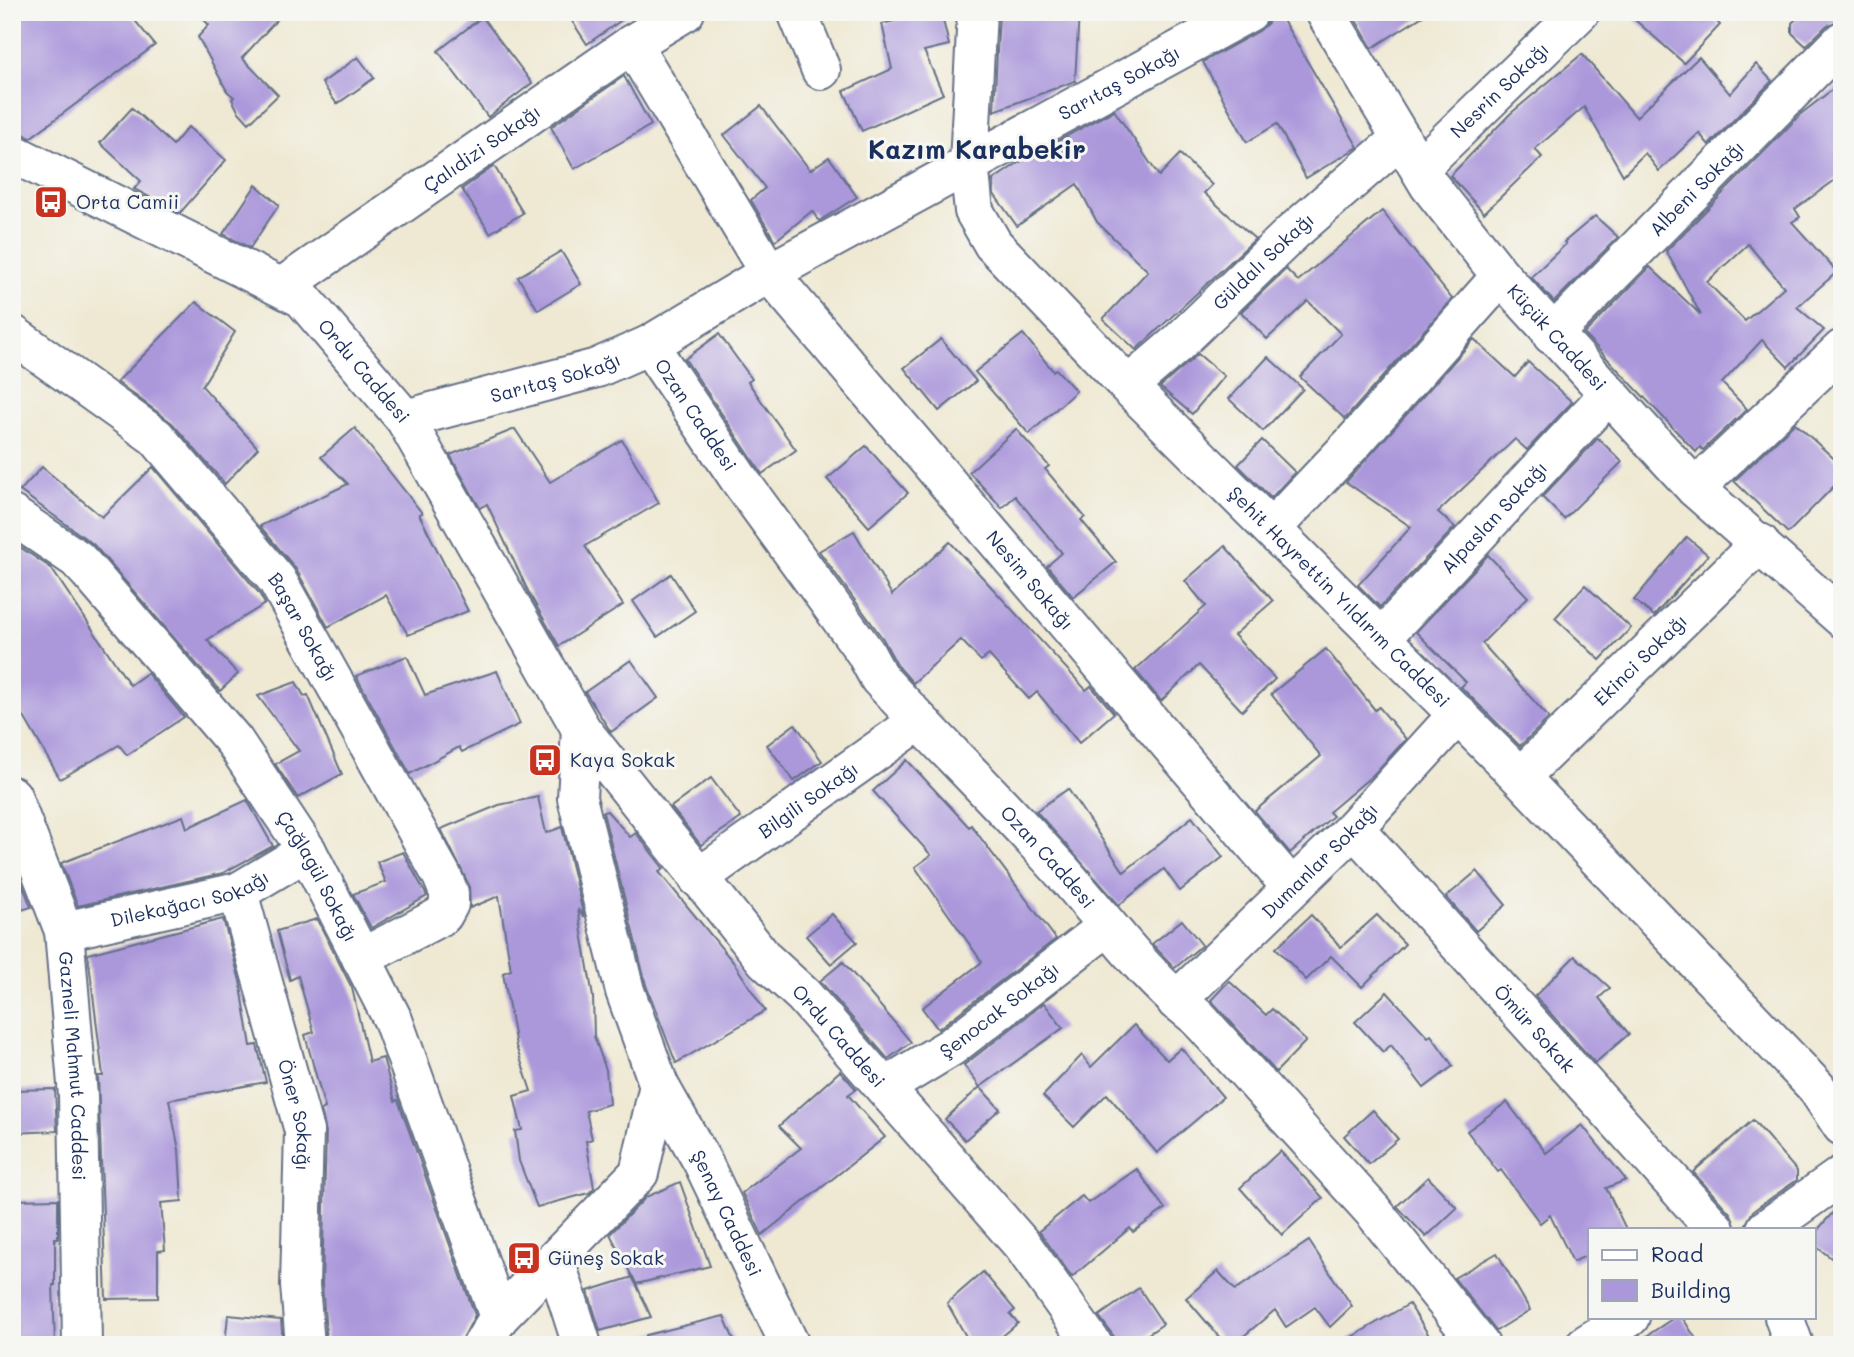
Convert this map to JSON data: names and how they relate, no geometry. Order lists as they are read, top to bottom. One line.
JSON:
{"streets":{"street":["Sarıtaş Sokağı","Nesrin Sokağı","Çalıdizi Sokağı","Albeni Sokağı","Güldalı Sokağı","Küçük Caddesi","Ordu Caddesi","Ozan Caddesi","Alpaslan Sokağı","Nesim Sokağı","Şehit Hayrettin Yıldırım Caddesi","Başar Sokağı","Ekinci Sokağı","Bilgili Sokağı","Dumanlar Sokağı","Çağlagül Sokağı","Dilekağacı Sokağı","Şenocak Sokağı","Ömür Sokak","Gazneli Mahmut Caddesi","Öner Sokağı","Şenay Caddesi"]},"crossings":[["Sarıtaş Sokağı","Ordu Caddesi"],["Sarıtaş Sokağı","Ozan Caddesi"],["Sarıtaş Sokağı","Nesim Sokağı"],["Sarıtaş Sokağı","Şehit Hayrettin Yıldırım Caddesi"],["Nesrin Sokağı","Güldalı Sokağı"],["Nesrin Sokağı","Küçük Caddesi"],["Çalıdizi Sokağı","Ordu Caddesi"],["Albeni Sokağı","Küçük Caddesi"],["Güldalı Sokağı","Küçük Caddesi"],["Güldalı Sokağı","Şehit Hayrettin Yıldırım Caddesi"],["Küçük Caddesi","Alpaslan Sokağı"],["Küçük Caddesi","Ekinci Sokağı"],["Ordu Caddesi","Bilgili Sokağı"],["Ordu Caddesi","Şenocak Sokağı"],["Ozan Caddesi","Bilgili Sokağı"],["Ozan Caddesi","Dumanlar Sokağı"],["Ozan Caddesi","Şenocak Sokağı"],["Alpaslan Sokağı","Şehit Hayrettin Yıldırım Caddesi"],["Nesim Sokağı","Dumanlar Sokağı"],["Şehit Hayrettin Yıldırım Caddesi","Ekinci Sokağı"],["Şehit Hayrettin Yıldırım Caddesi","Dumanlar Sokağı"],["Başar Sokağı","Çağlagül Sokağı"],["Dumanlar Sokağı","Ömür Sokak"],["Çağlagül Sokağı","Dilekağacı Sokağı"],["Dilekağacı Sokağı","Gazneli Mahmut Caddesi"],["Dilekağacı Sokağı","Öner Sokağı"]],"districts":["Kazım Karabekir"],"places":{"bus stop":["Orta Camii","Kaya Sokak","Güneş Sokak"]},"legend":["Road","Building"]}
